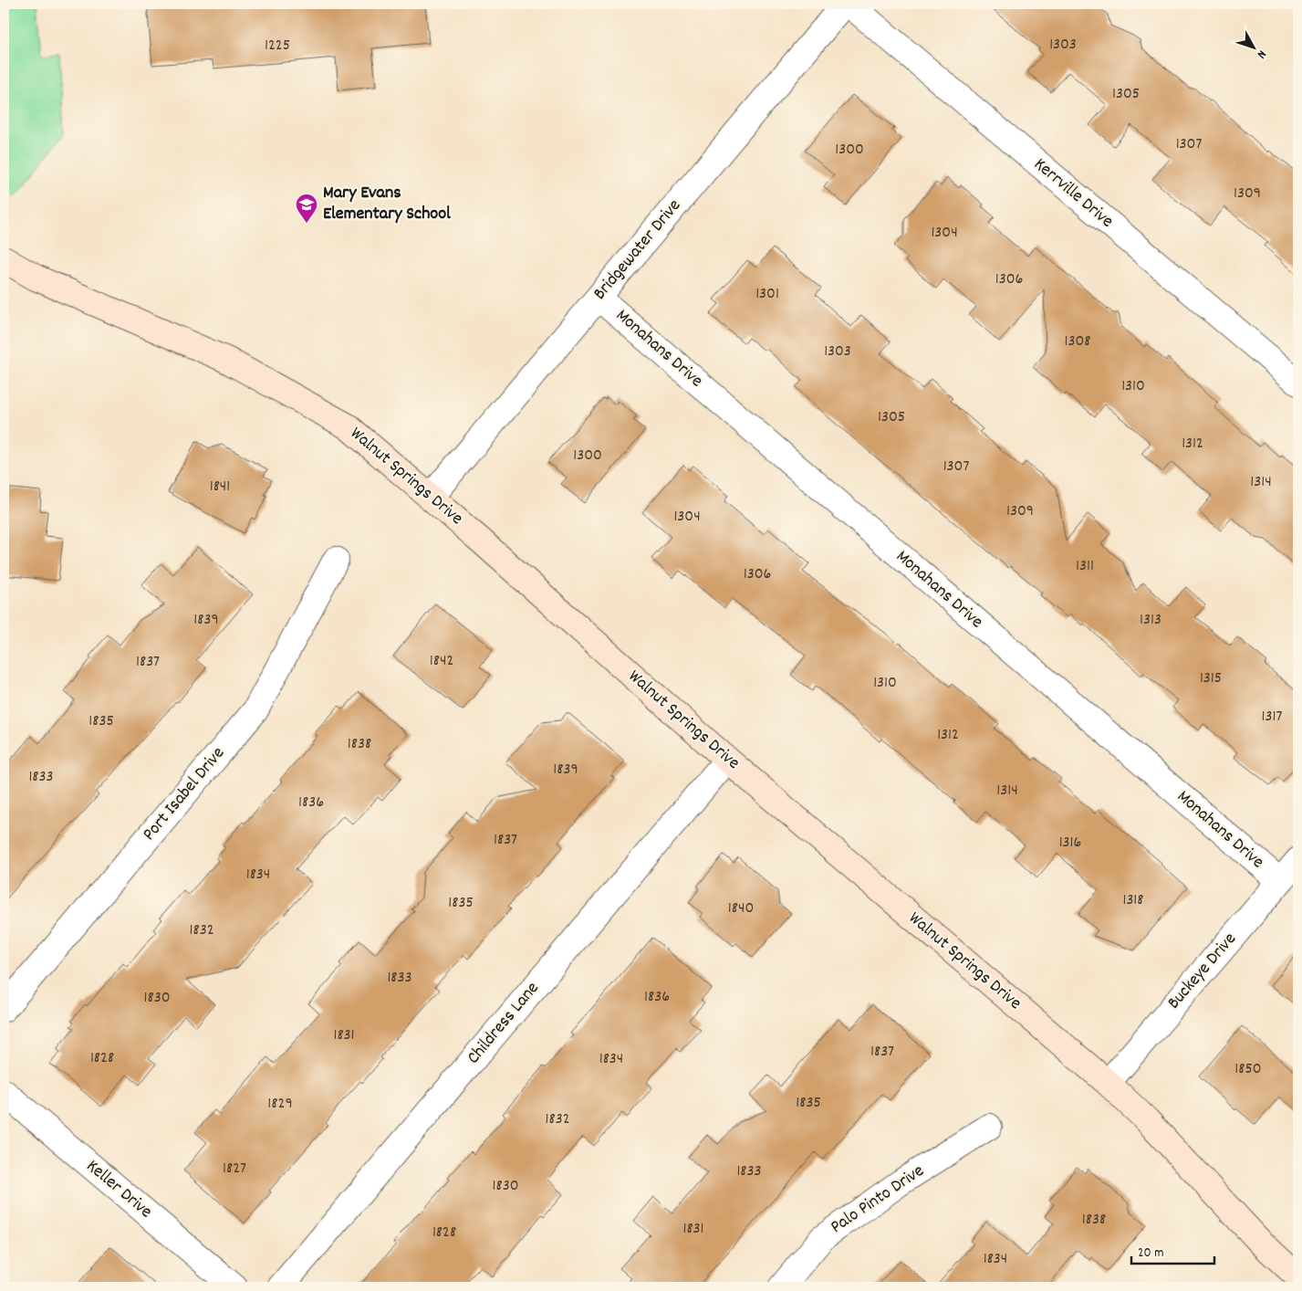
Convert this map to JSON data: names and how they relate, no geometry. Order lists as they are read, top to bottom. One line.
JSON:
{"streets":{"street":["Kerrville Drive","Bridgewater Drive","Monahans Drive","Walnut Springs Drive","Port Isabel Drive","Buckeye Drive","Childress Lane","Keller Drive","Palo Pinto Drive"]},"crossings":[["Kerrville Drive","Bridgewater Drive"],["Bridgewater Drive","Monahans Drive"],["Bridgewater Drive","Walnut Springs Drive"],["Monahans Drive","Buckeye Drive"],["Walnut Springs Drive","Buckeye Drive"],["Walnut Springs Drive","Childress Lane"]],"places":{"school or university":["Mary Evans Elementary School"]},"house_numbers":["1303","1225","1305","1307","1300","1309","1304","1306","1301","1308","1303","1310","1305","1312","1300","1307","1314","1841","1309","1304","1311","1306","1839","1313","1842","1837","1315","1310","1317","1835","1312","1838","1839","1833","1314","1836","1837","1316","1834","1318","1835","1840","1832","1833","1836","1830","1831","1837","1828","1834","1850","1835","1829","1832","1827","1833","1830","1838","1831","1828","1834"],"scale_bar":"20 m","north":"bottom right"}
